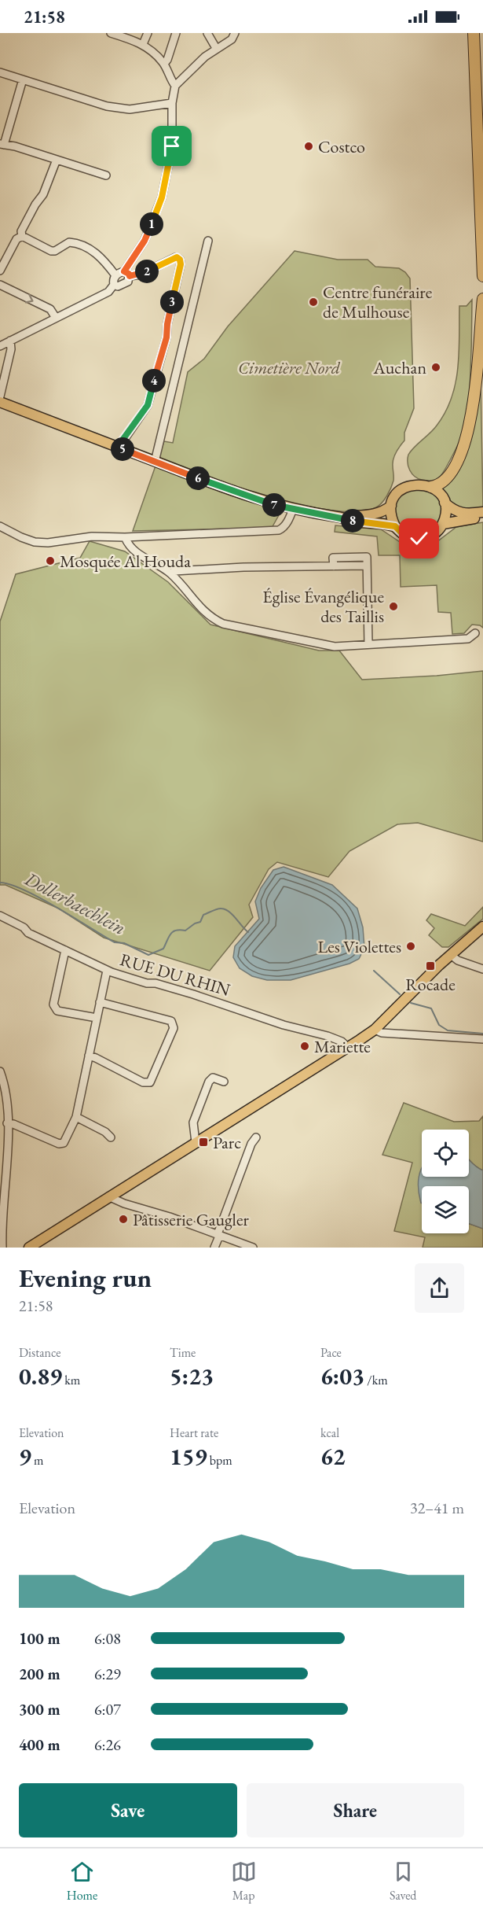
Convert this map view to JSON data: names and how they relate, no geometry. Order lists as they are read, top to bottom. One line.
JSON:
{"streets":{"street":["RUE DU RHIN"]},"water":["Dollerbaechlein"],"parks":["Cimetière Nord"],"places":{"other":["Costco","Centre funéraire de Mulhouse","Auchan","Mosquée Al Houda","Église Évangélique des Taillis","Les Violettes","Mariette","Pâtisserie Gaugler"],"transit":["Rocade","Parc"]},"page":{"status":"21:58","pins":["1","2","3","4","5","6","7","8"],"heading":["Evening run","21:58"],"stats":[["Distance","0.89 km"],["Time","5:23"],["Pace","6:03 /km"],["Elevation","9 m"],["Heart rate","159 bpm"],["kcal","62"]],"chart":["Elevation","32–41 m"],"list":[{"name":"100 m","note":"6:08"},{"name":"200 m","note":"6:29"},{"name":"300 m","note":"6:07"},{"name":"400 m","note":"6:26"}],"buttons":["Save","Share"],"tabs":["Home","Map","Saved"]}}
